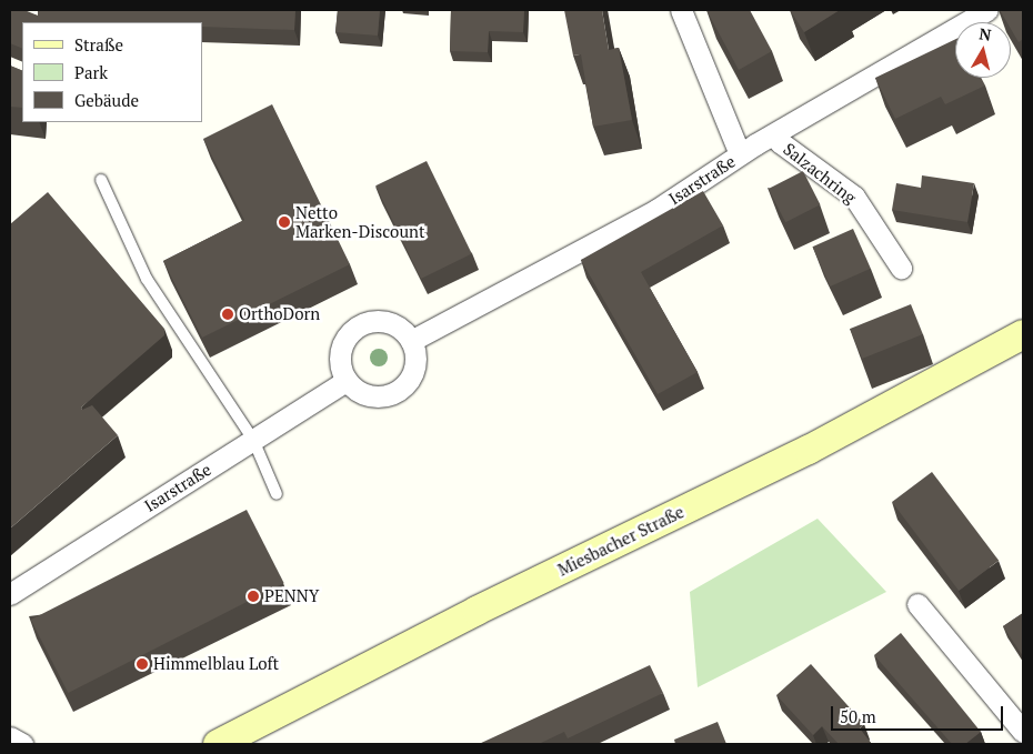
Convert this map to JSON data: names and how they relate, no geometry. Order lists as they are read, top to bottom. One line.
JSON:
{"streets":{"main road":["Miesbacher Straße"],"street":["Salzachring","Isarstraße"]},"crossings":[["Salzachring","Isarstraße"]],"places":["Netto Marken-Discount","OrthoDorn","PENNY","Himmelblau Loft"],"legend":["Straße","Park","Gebäude"],"scale_bar":"50 m","north":"top"}
